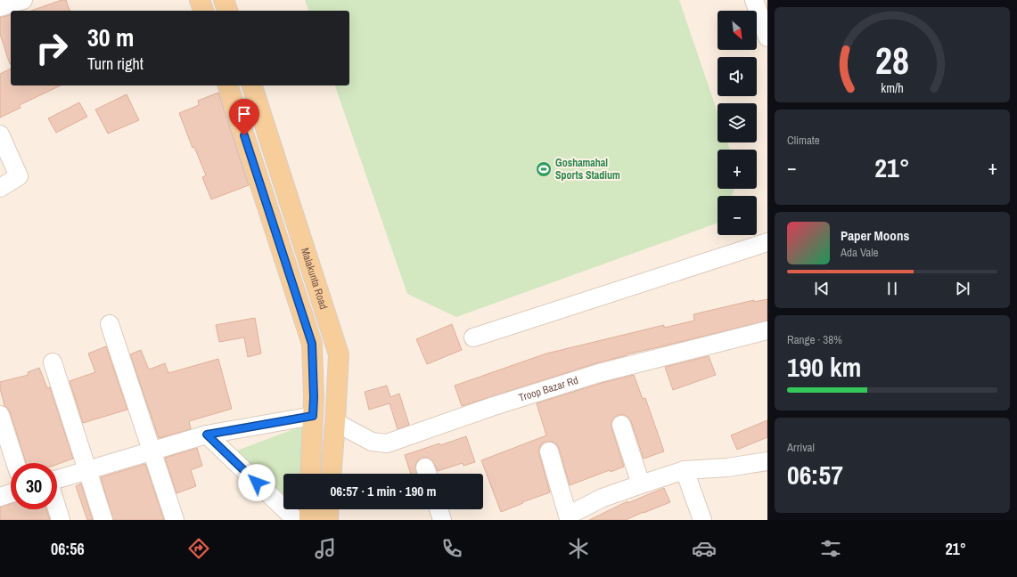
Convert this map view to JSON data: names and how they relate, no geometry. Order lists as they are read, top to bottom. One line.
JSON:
{"streets":{"main road":["Malakunta Road"],"street":["Troop Bazar Rd"]},"crossings":[["Malakunta Road","Troop Bazar Rd"]],"places":{"sports":["Goshamahal Sports Stadium"]},"north":"bottom right","page":{"map_buttons":["+","−"],"turn":["30 m","Turn right"],"tile":["Climate",["Range · 38%","190 km"],["Arrival","06:57"]],"heat":["−","21°","+"],"song":["Paper Moons","Ada Vale"],"limit":"30","trip":"06:57 · 1 min · 190 m","tabs":["06:56","21°"],"gauge":["28","km/h"]}}
